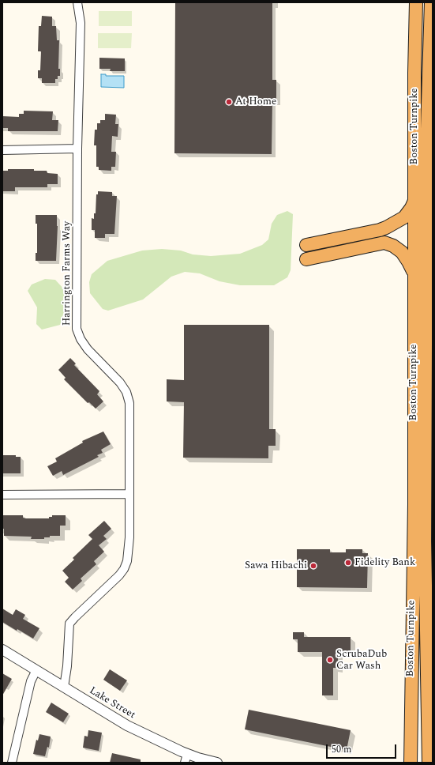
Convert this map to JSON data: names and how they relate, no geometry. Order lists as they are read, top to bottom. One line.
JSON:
{"streets":{"highway":["Boston Turnpike"],"street":["Harrington Farms Way","Lake Street"]},"crossings":[["Harrington Farms Way","Lake Street"]],"places":["At Home","Fidelity Bank","Sawa Hibachi","ScrubaDub Car Wash"],"scale_bar":"50 m"}
